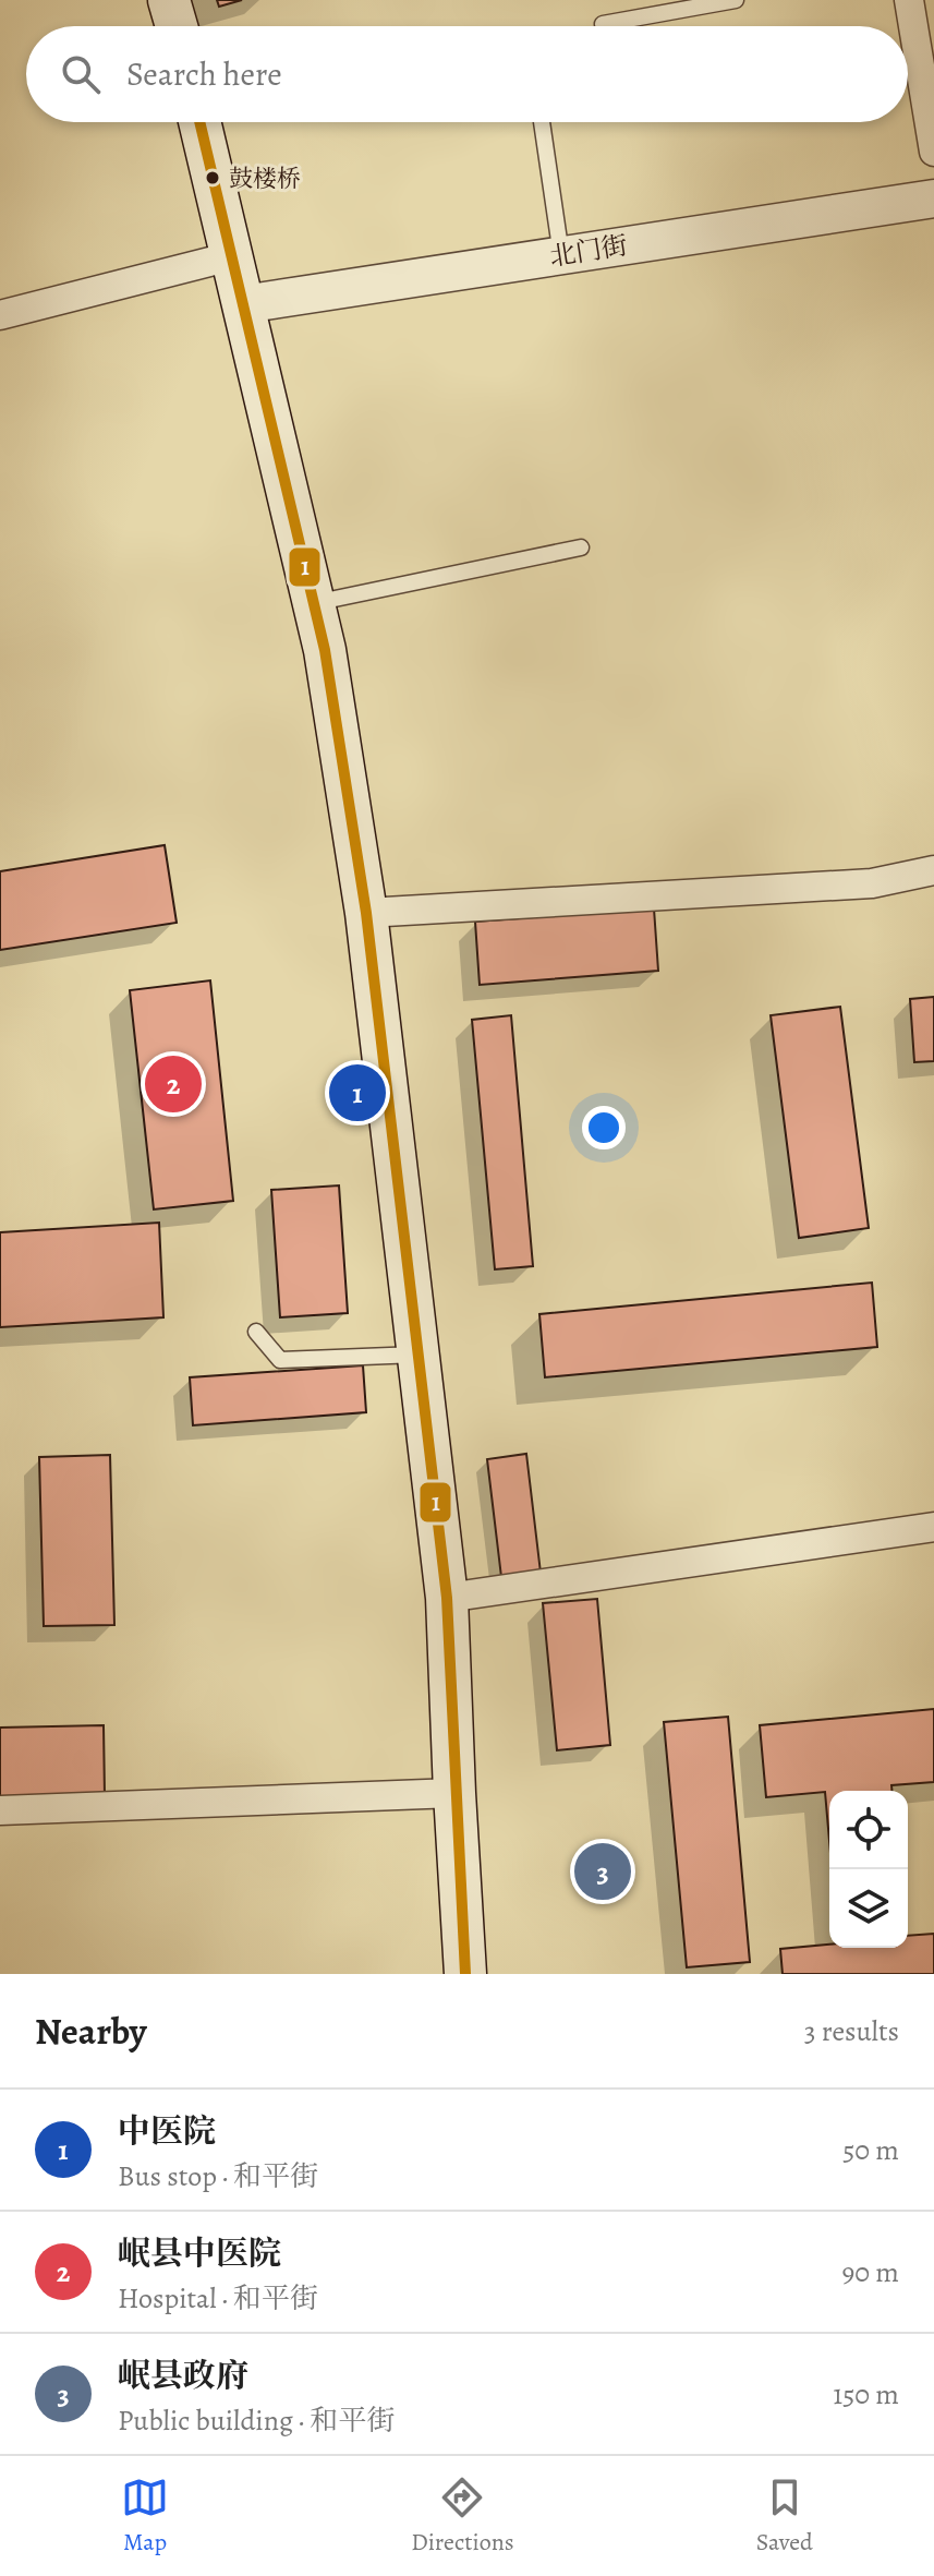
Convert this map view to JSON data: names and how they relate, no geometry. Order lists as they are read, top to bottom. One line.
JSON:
{"streets":{"street":["北门街"]},"places":["鼓楼桥"],"lines":["transit line 1"],"page":{"search":"Search here","pins":["2","1","3"],"heading":["Nearby","3 results"],"list":[{"mark":"1","name":"中医院","note":"Bus stop · 和平街","value":"50 m"},{"mark":"2","name":"岷县中医院","note":"Hospital · 和平街","value":"90 m"},{"mark":"3","name":"岷县政府","note":"Public building · 和平街","value":"150 m"}],"nav":["Map","Directions","Saved"]}}
